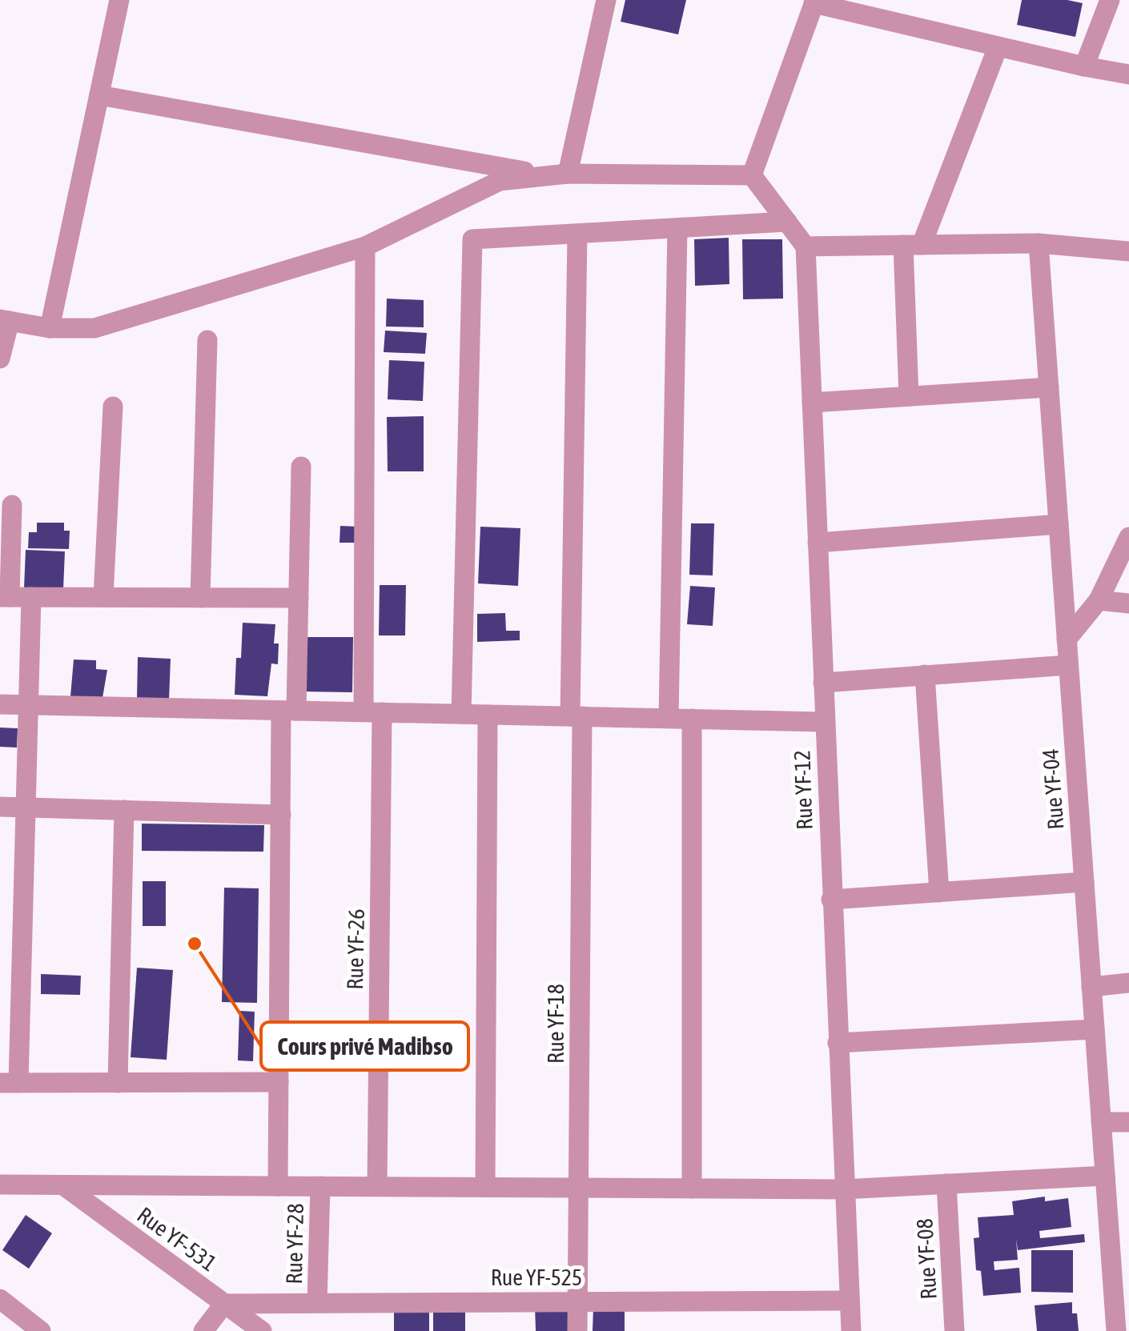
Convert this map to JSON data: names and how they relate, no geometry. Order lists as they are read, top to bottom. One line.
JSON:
{"streets":{"street":["Rue YF-04","Rue YF-12","Rue YF-26","Rue YF-18","Rue YF-531","Rue YF-28","Rue YF-08","Rue YF-525"]},"crossings":[["Rue YF-12","Rue YF-525"],["Rue YF-18","Rue YF-525"],["Rue YF-531","Rue YF-525"],["Rue YF-28","Rue YF-525"]],"places":["Cours privé Madibso"]}
